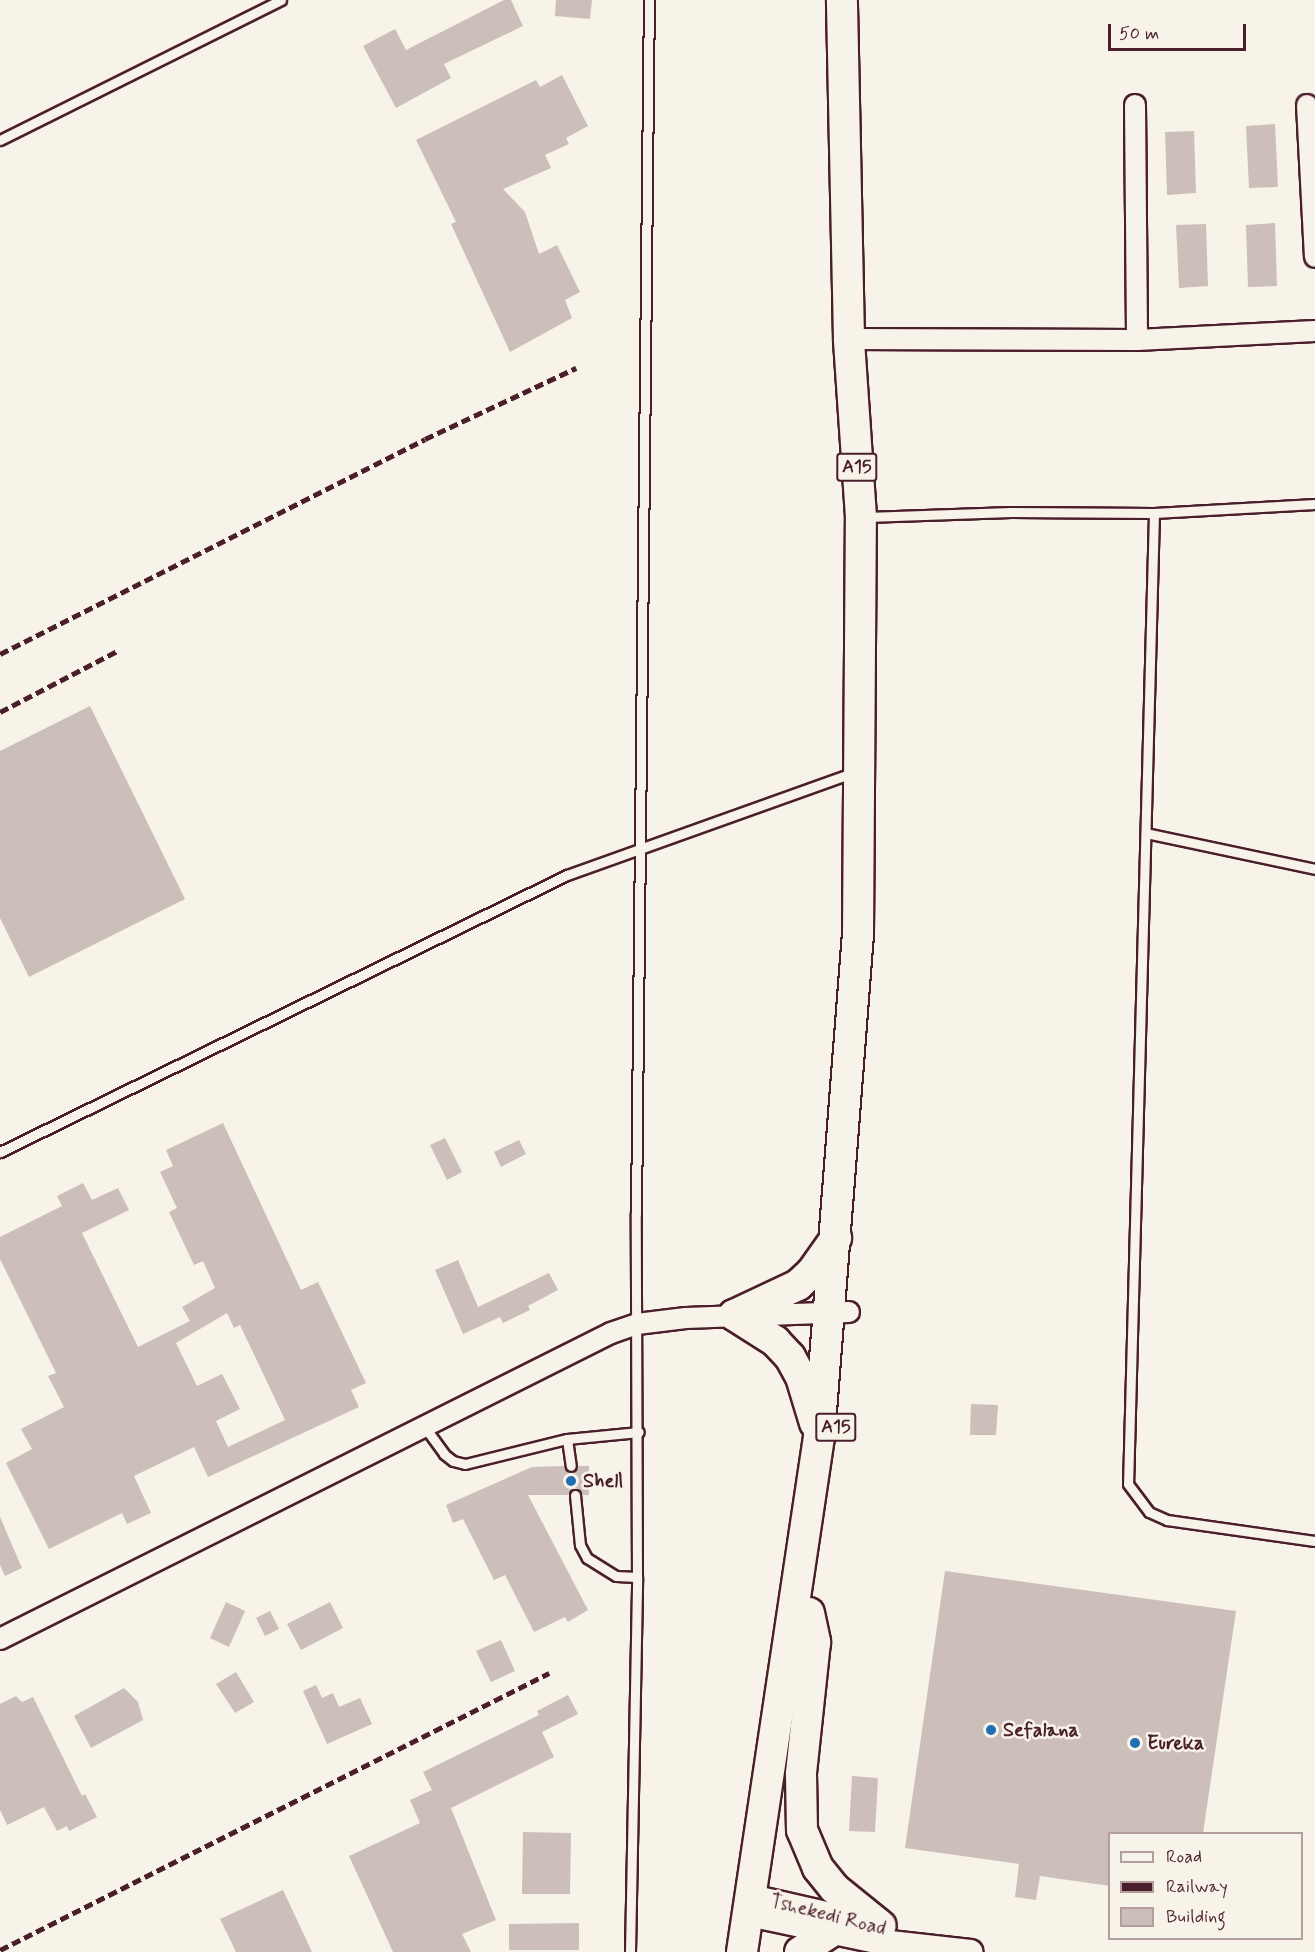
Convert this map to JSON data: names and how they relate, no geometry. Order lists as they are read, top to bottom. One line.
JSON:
{"streets":{"main road":["A15"],"street":["Tshekedi Road"]},"crossings":[["A15","Tshekedi Road"]],"places":["Shell","Sefalana","Eureka"],"legend":["Road","Railway","Building"],"scale_bar":"50 m"}
